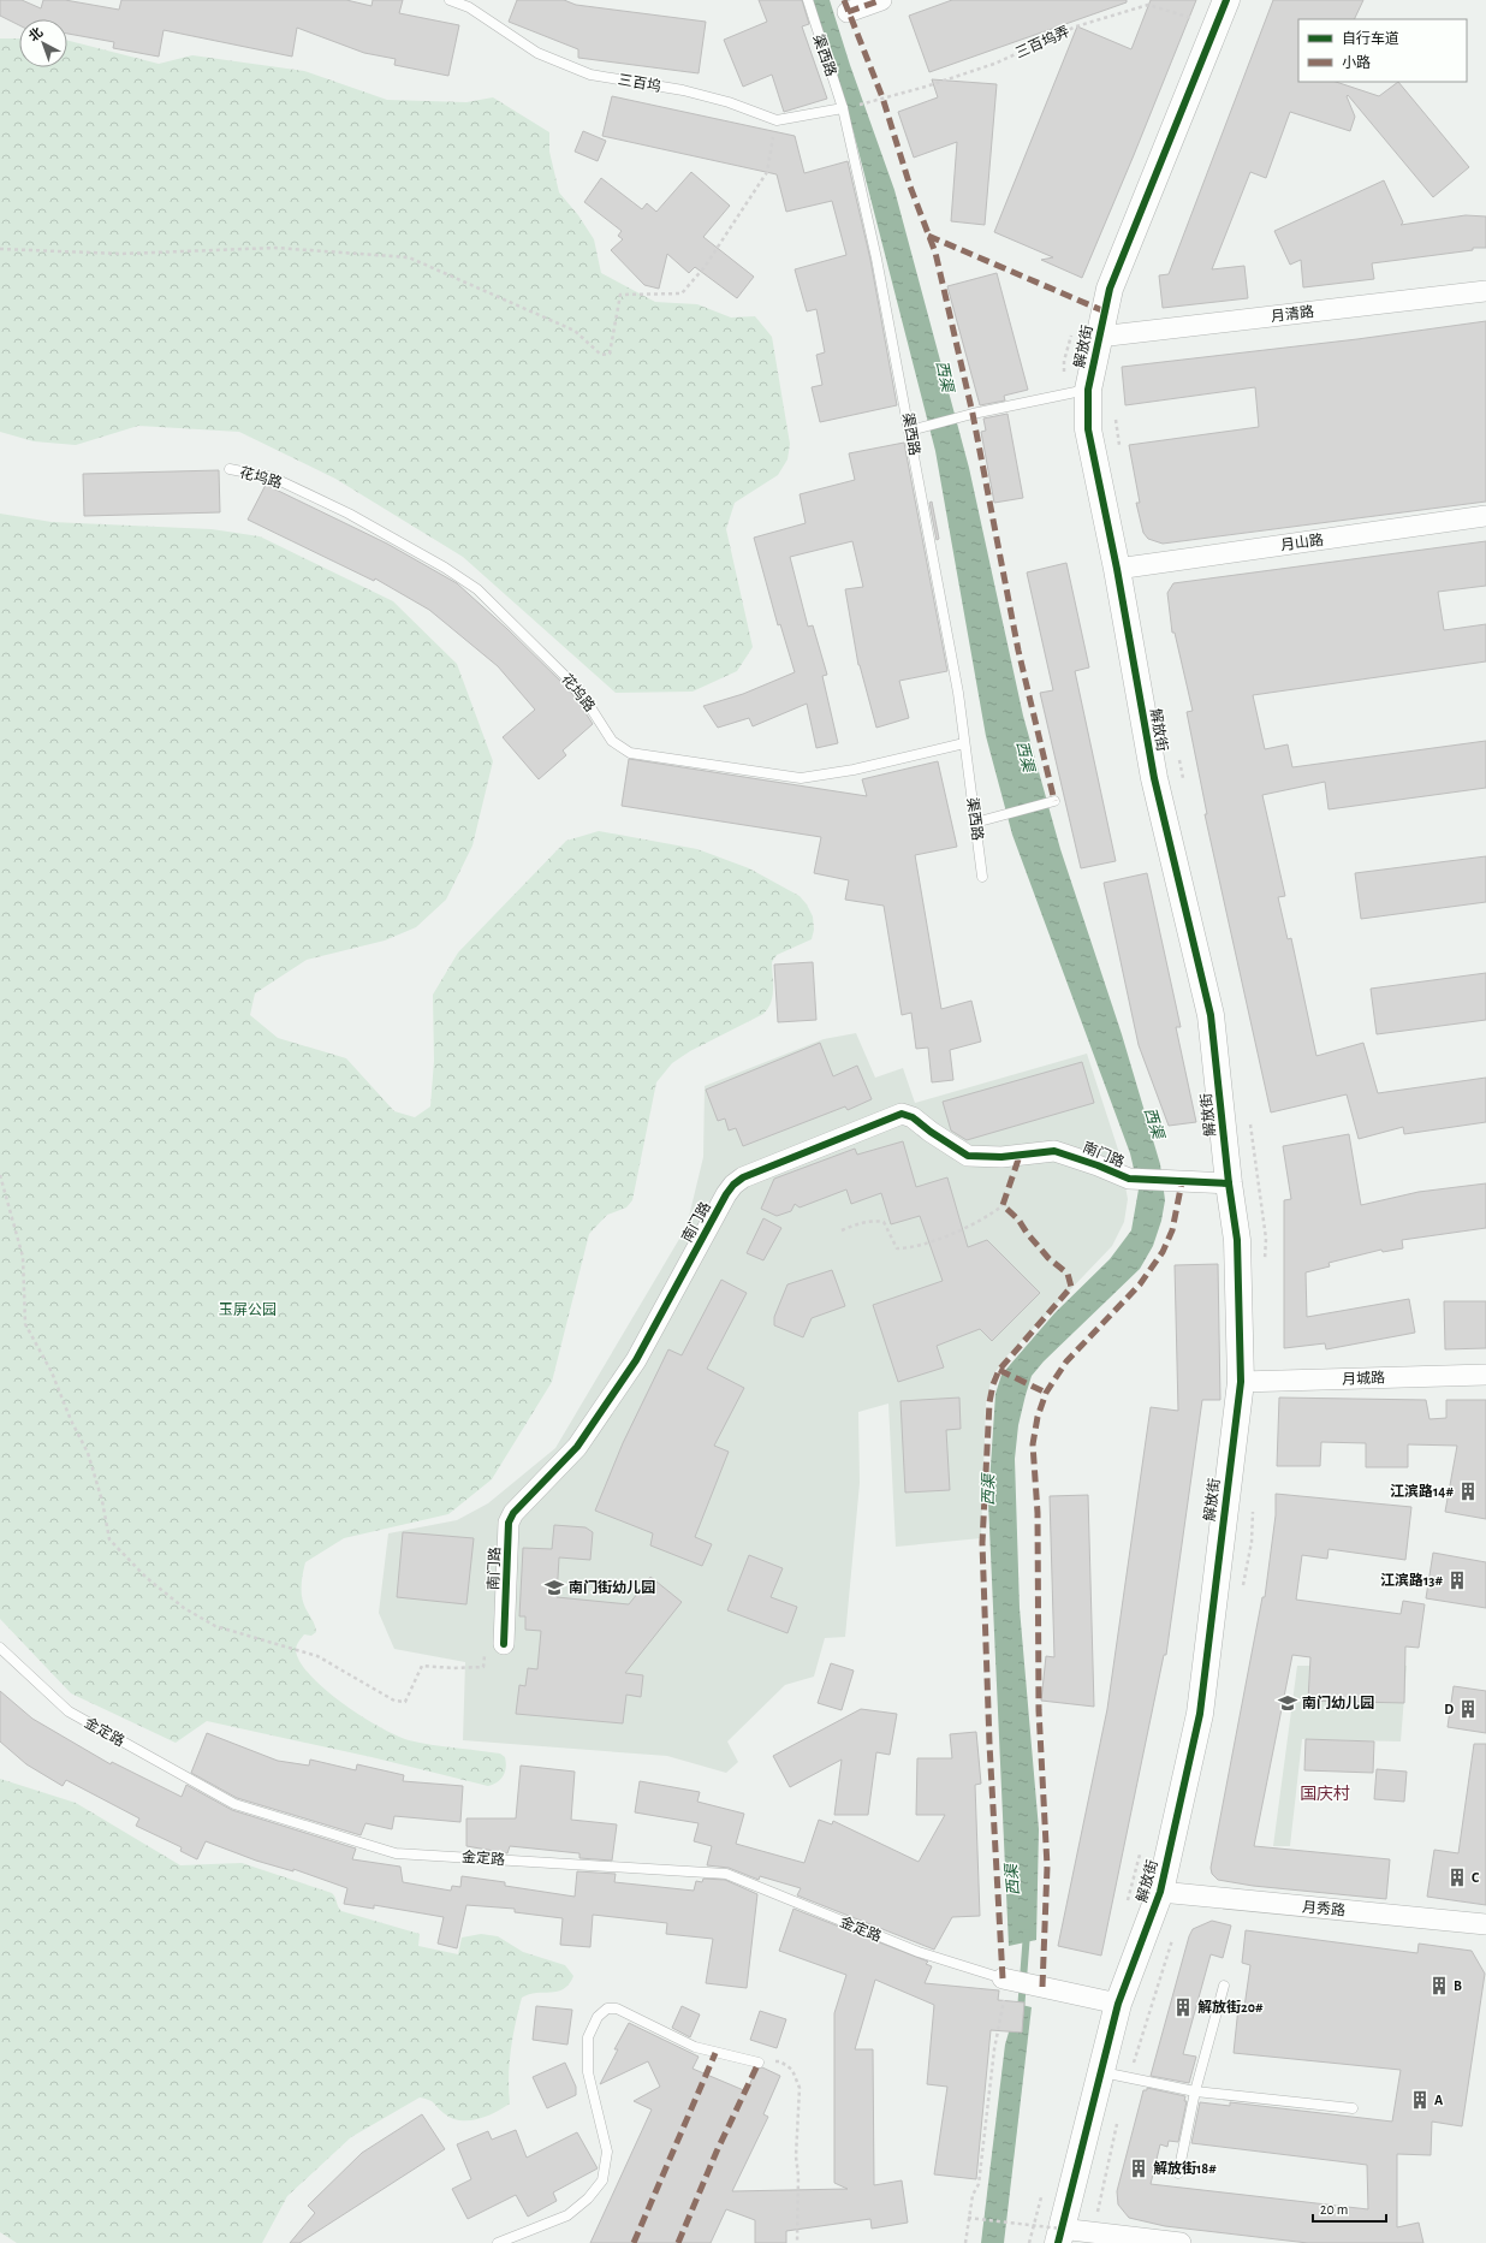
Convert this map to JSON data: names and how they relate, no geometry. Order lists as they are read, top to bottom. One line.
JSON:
{"streets":{"street":["月清路","解放街","月山路","南门路","月城路","月秀路"],"lane":["渠西路","三百坞","花坞路","金定路"],"path":["三百坞弄"]},"crossings":[["三百坞弄","渠西路"],["渠西路","花坞路"],["月清路","解放街"],["解放街","月山路"],["解放街","南门路"],["解放街","月城路"],["解放街","月秀路"]],"districts":["国庆村"],"water":["西渠"],"parks":["玉屏公园"],"places":{"building":["江滨路14#","江滨路13#","D","C","B","解放街20#","A","解放街18#"],"school or university":["南门街幼儿园","南门幼儿园"]},"legend":["自行车道","小路"],"scale_bar":"20 m","north":"top left"}
